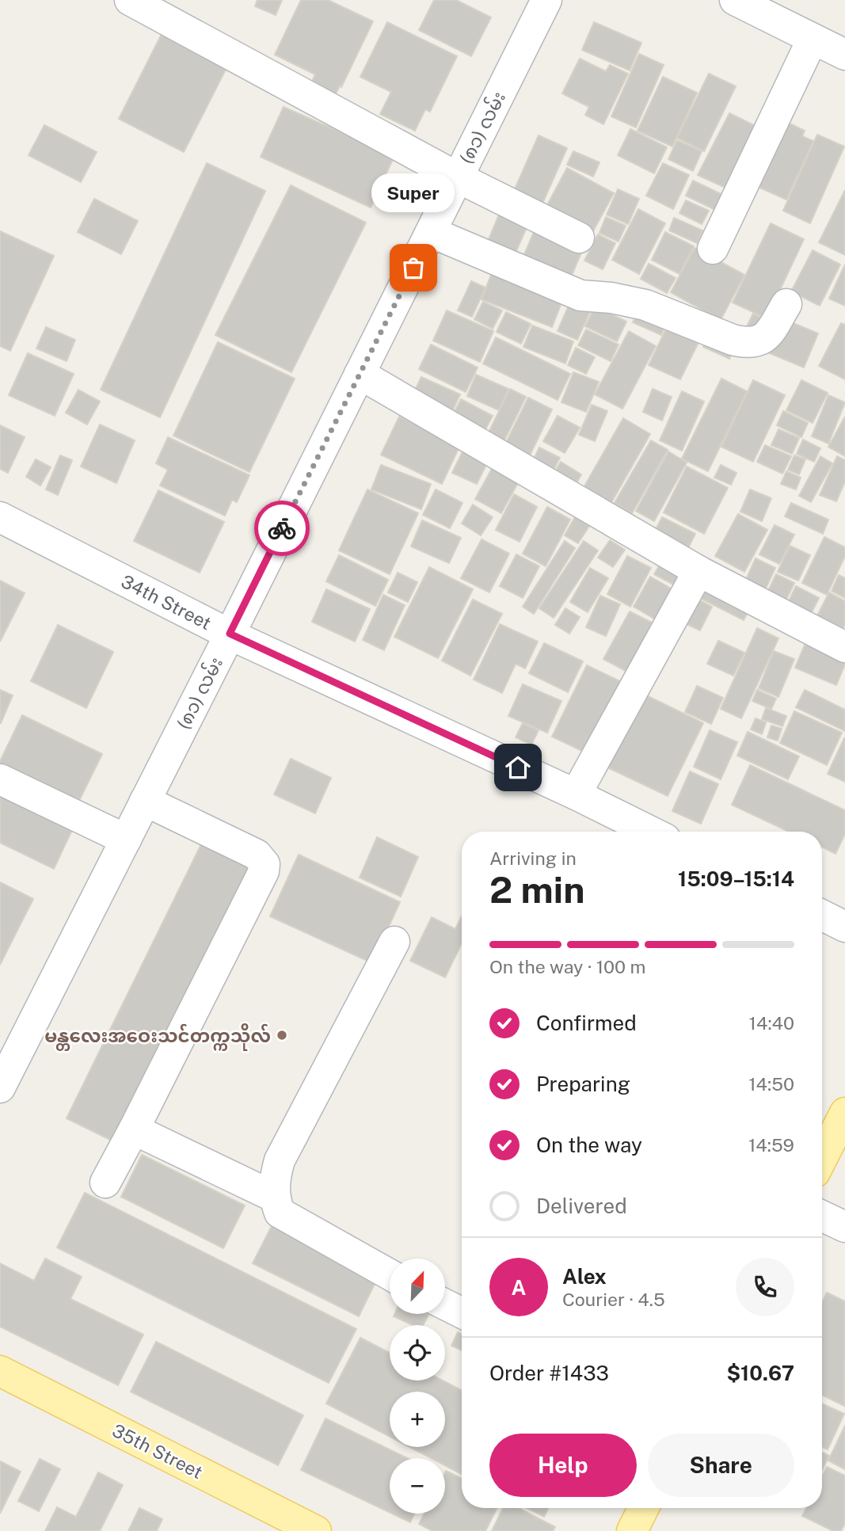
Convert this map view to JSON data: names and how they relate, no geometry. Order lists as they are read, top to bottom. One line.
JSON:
{"streets":{"main road":["35th Street"],"street":["(၈၁) လမ်း","34th Street"]},"crossings":[["(၈၁) လမ်း","34th Street"]],"places":["Super","မန္တလေးအဝေးသင်တက္ကသိုလ်"],"north":"top right","page":{"bubble":"Super","heading":["2 min","Arriving in","15:09–15:14"],"panel":["Alex","Courier · 4.5","Order #1433","$10.67"],"bar":"On the way · 100 m","list":[["Confirmed","14:40"],["Preparing","14:50"],["On the way","14:59"],"Delivered"],"round":"A","map_buttons":["+","−"],"buttons":["Help","Share"]}}
